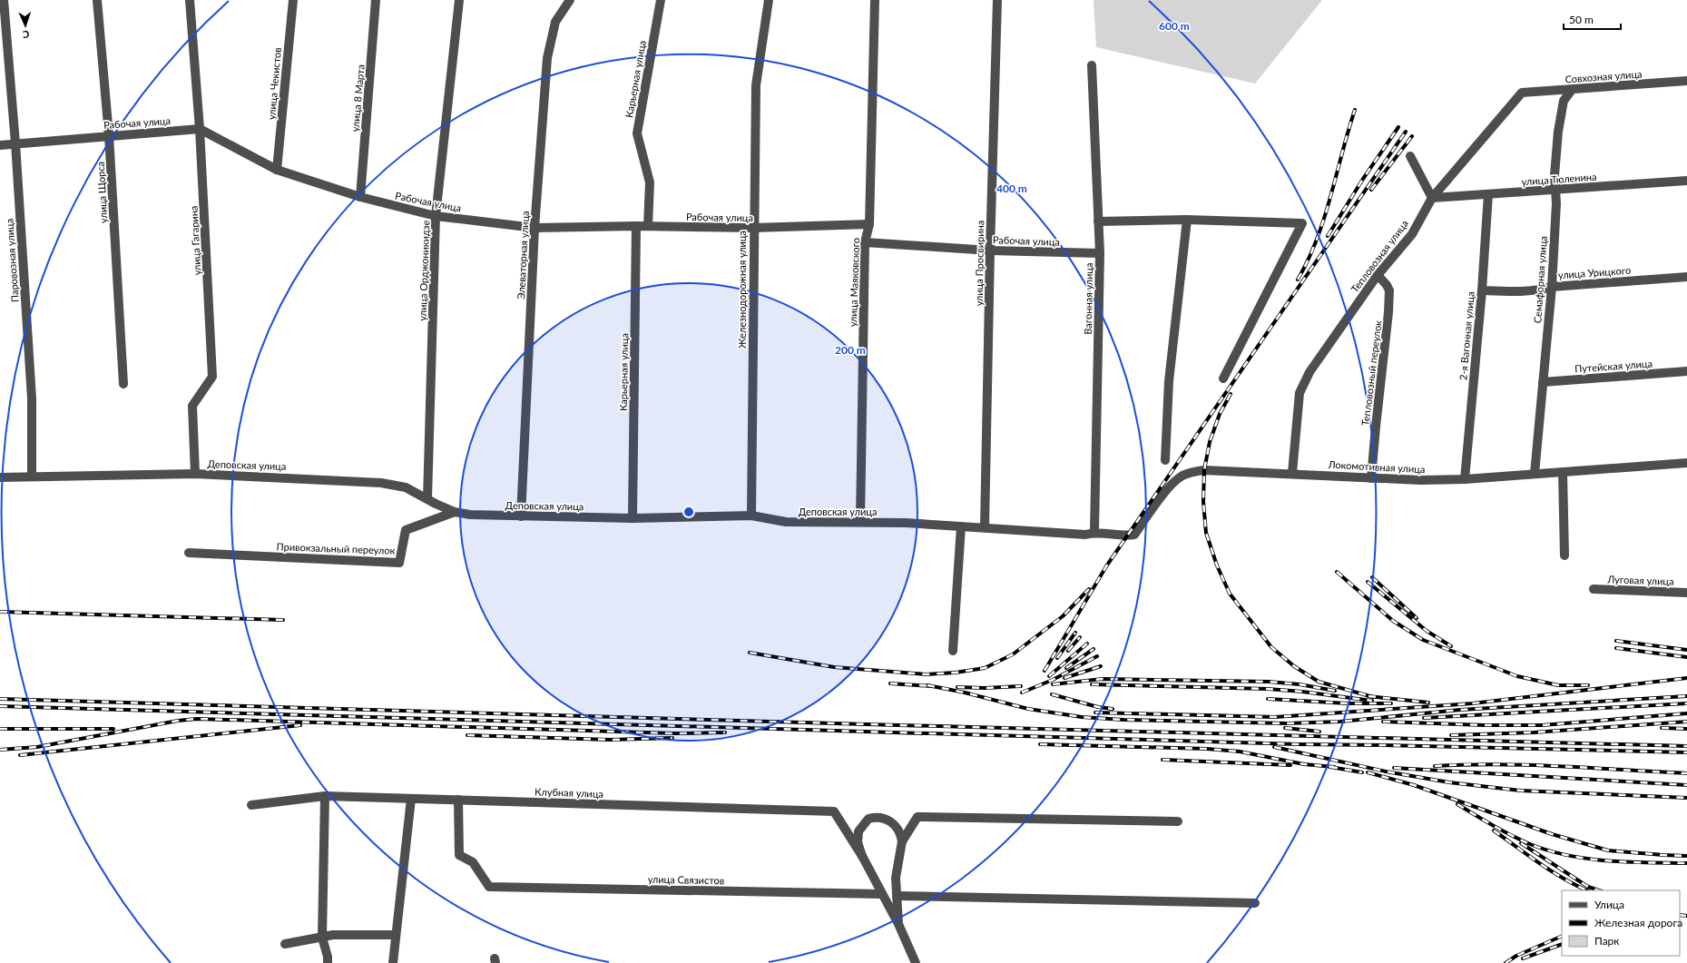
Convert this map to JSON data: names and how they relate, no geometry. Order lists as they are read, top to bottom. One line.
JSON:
{"streets":{"street":["Совхозная улица","Карьерная улица","улица Чекистов","улица 8 Марта","Рабочая улица","улица Тюленина","улица Щорса","улица Гагарина","Элеваторная улица","Тепловозная улица","Паровозная улица","улица Просвирина","улица Орджоникидзе","улица Урицкого","Семафорная улица","улица Маяковского","Железнодорожная улица","Вагонная улица","2-я Вагонная улица","Путейская улица","Тепловозный переулок","Деповская улица","Локомотивная улица","Привокзальный переулок","Луговая улица","Клубная улица","улица Связистов"]},"crossings":[["Совхозная улица","Тепловозная улица"],["Совхозная улица","Семафорная улица"],["Карьерная улица","Рабочая улица"],["Карьерная улица","Деповская улица"],["улица Чекистов","Рабочая улица"],["улица 8 Марта","Рабочая улица"],["Рабочая улица","улица Щорса"],["Рабочая улица","улица Гагарина"],["Рабочая улица","Элеваторная улица"],["Рабочая улица","Паровозная улица"],["Рабочая улица","улица Просвирина"],["Рабочая улица","улица Орджоникидзе"],["Рабочая улица","улица Маяковского"],["Рабочая улица","Железнодорожная улица"],["Рабочая улица","Вагонная улица"],["улица Тюленина","Тепловозная улица"],["улица Тюленина","Семафорная улица"],["улица Тюленина","2-я Вагонная улица"],["улица Гагарина","Деповская улица"],["Элеваторная улица","Деповская улица"],["Тепловозная улица","Тепловозный переулок"],["Тепловозная улица","Локомотивная улица"],["Паровозная улица","Деповская улица"],["улица Просвирина","Деповская улица"],["улица Орджоникидзе","Деповская улица"],["улица Урицкого","Семафорная улица"],["улица Урицкого","2-я Вагонная улица"],["Семафорная улица","Путейская улица"],["Семафорная улица","Локомотивная улица"],["улица Маяковского","Деповская улица"],["Железнодорожная улица","Деповская улица"],["Вагонная улица","Деповская улица"],["Вагонная улица","Локомотивная улица"],["2-я Вагонная улица","Локомотивная улица"],["Тепловозный переулок","Локомотивная улица"],["Деповская улица","Локомотивная улица"],["Деповская улица","Привокзальный переулок"],["Клубная улица","улица Связистов"]],"legend":["Улица","Железная дорога","Парк"],"scale_bar":"50 m","north":"bottom","rings":["600 m","400 m","200 m"]}
